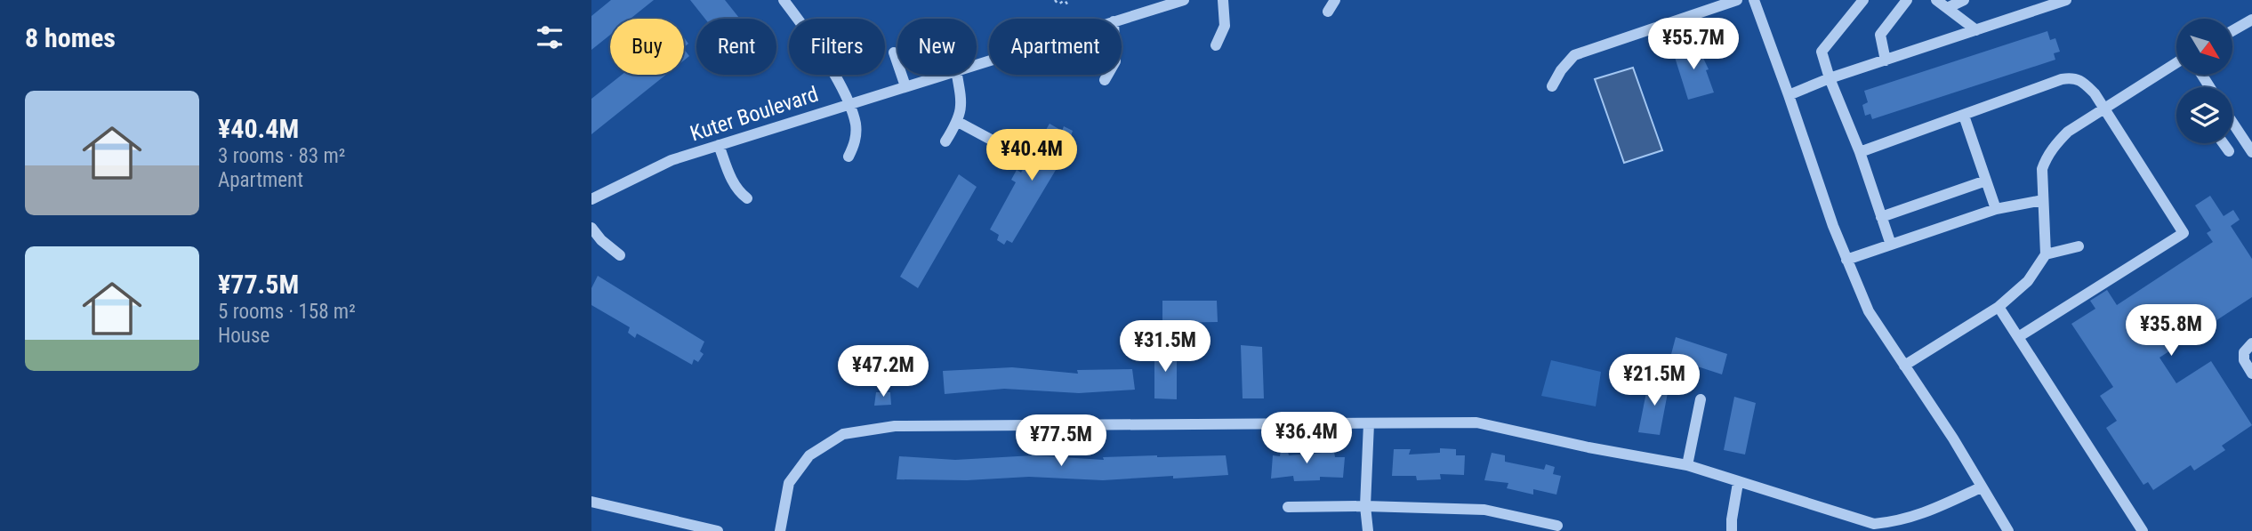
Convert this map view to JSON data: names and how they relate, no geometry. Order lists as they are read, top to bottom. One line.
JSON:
{"streets":{"street":["Kuter Boulevard"]},"north":"bottom right","page":{"heading":"8 homes","price":["¥55.7M","¥40.4M","¥35.8M","¥31.5M","¥47.2M","¥21.5M","¥36.4M","¥77.5M"],"chip":["Buy","Rent","Filters","New","Apartment"],"list":[{"name":"¥40.4M","note":"3 rooms · 83 m² · Apartment"},{"name":"¥77.5M","note":"5 rooms · 158 m² · House"}]}}
